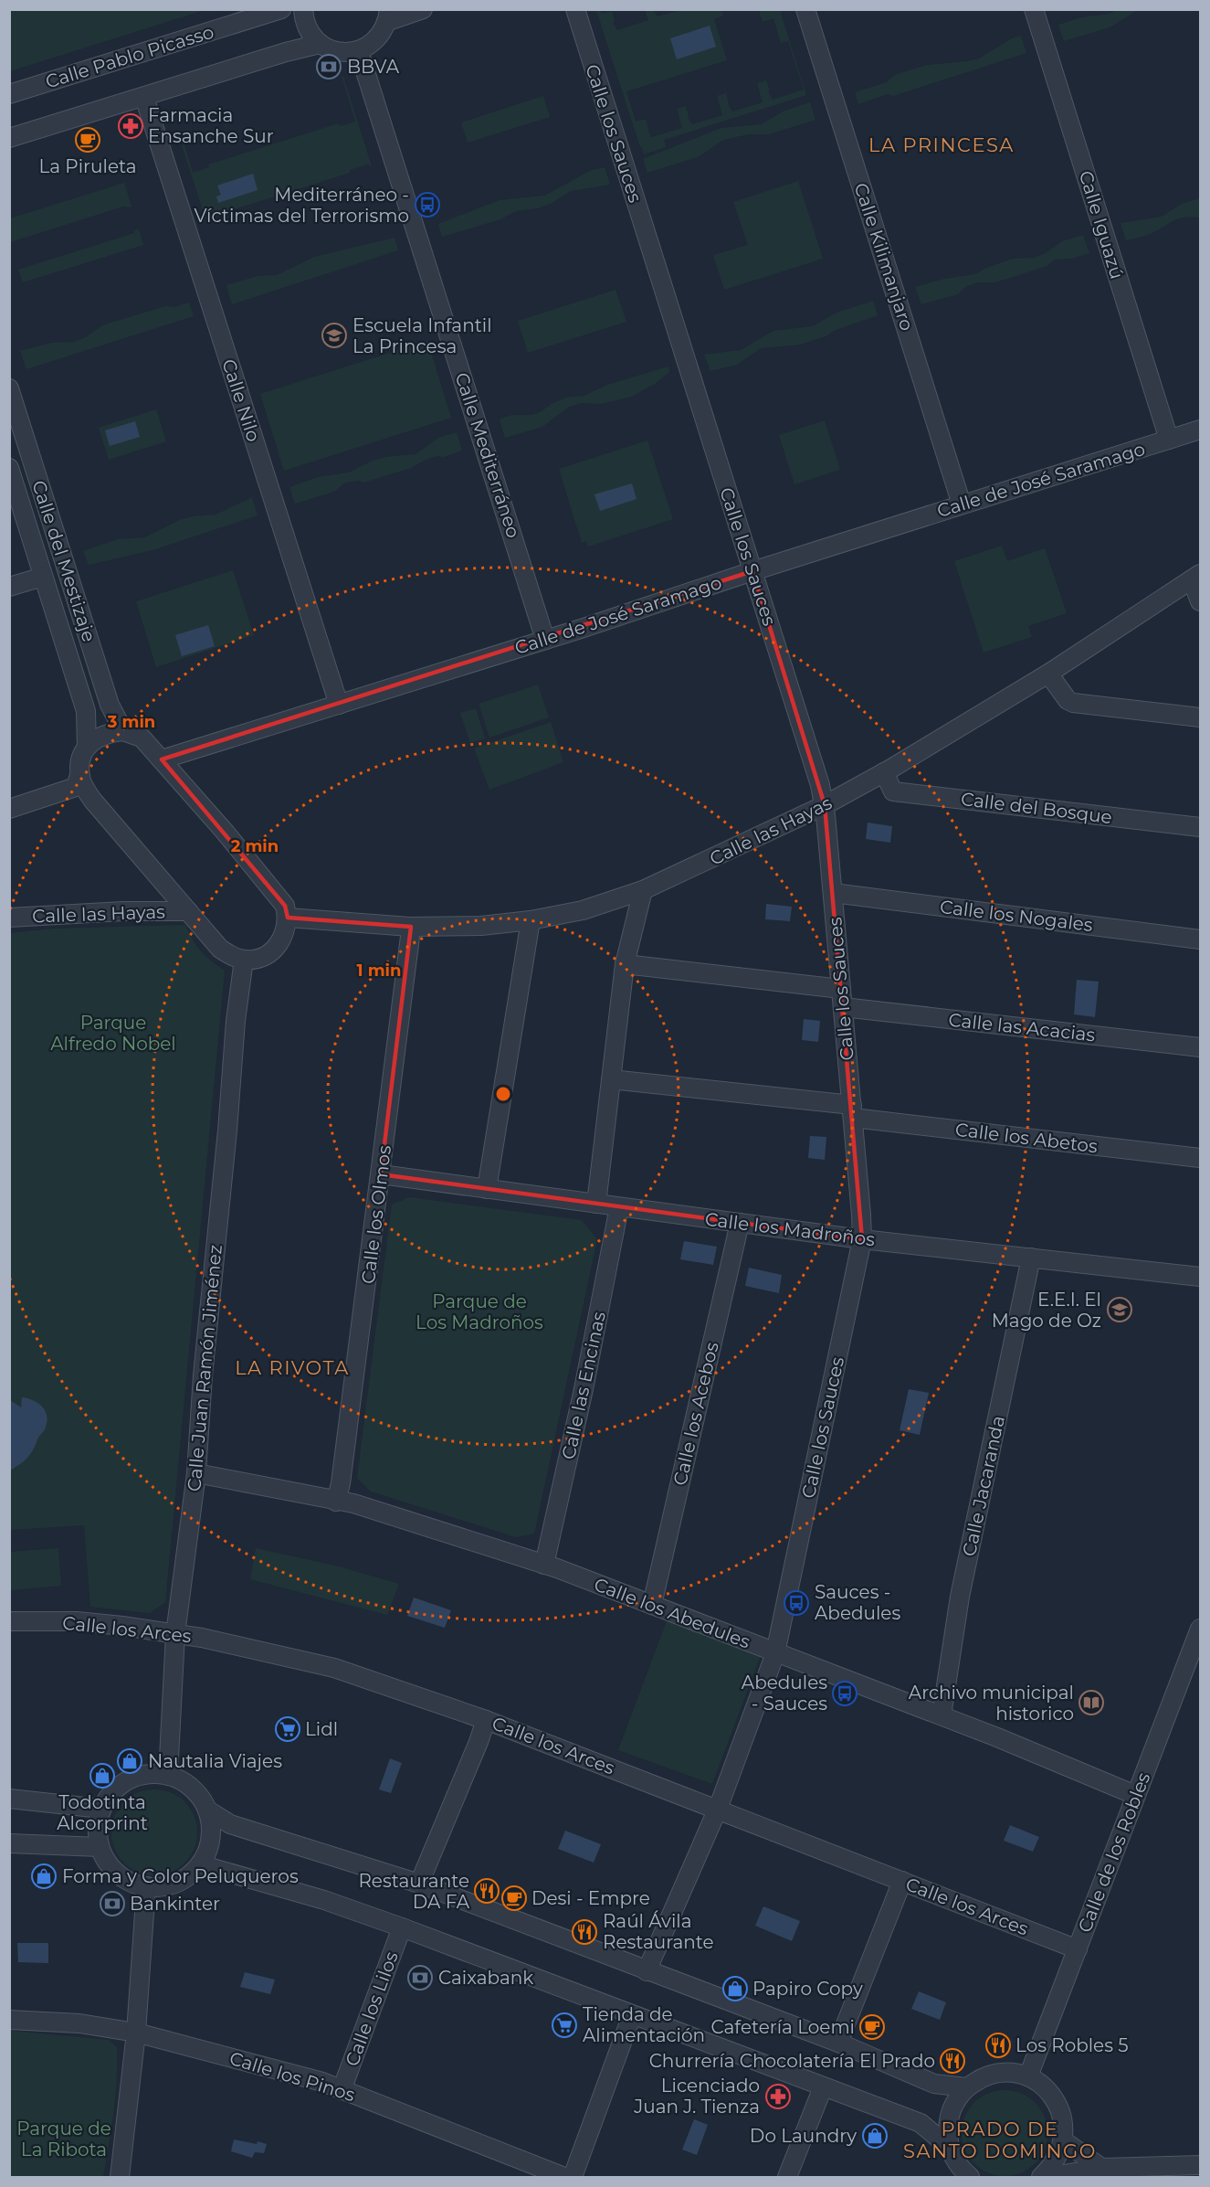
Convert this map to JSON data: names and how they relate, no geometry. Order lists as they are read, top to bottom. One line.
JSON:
{"streets":{"street":["Calle Pablo Picasso","Calle los Sauces","Calle Iguazú","Calle Kilimanjaro","Calle Nilo","Calle Mediterráneo","Calle de José Saramago","Calle del Mestizaje","Calle del Bosque","Calle las Hayas","Calle los Nogales","Calle las Acacias","Calle los Abetos","Calle los Olmos","Calle los Madroños","Calle Juan Ramón Jiménez","Calle las Encinas","Calle los Acebos","Calle Jacaranda","Calle los Abedules","Calle los Arces","Calle de los Robles","Calle los Lilos","Calle los Pinos"]},"crossings":[["Calle los Sauces","Calle de José Saramago"],["Calle los Sauces","Calle las Hayas"],["Calle los Sauces","Calle los Nogales"],["Calle los Sauces","Calle las Acacias"],["Calle los Sauces","Calle los Abetos"],["Calle los Sauces","Calle los Madroños"],["Calle los Sauces","Calle los Abedules"],["Calle los Sauces","Calle los Arces"],["Calle Iguazú","Calle de José Saramago"],["Calle Kilimanjaro","Calle de José Saramago"],["Calle Nilo","Calle de José Saramago"],["Calle Mediterráneo","Calle de José Saramago"],["Calle del Bosque","Calle las Hayas"],["Calle las Hayas","Calle los Olmos"],["Calle las Hayas","Calle Juan Ramón Jiménez"],["Calle los Olmos","Calle los Madroños"],["Calle los Olmos","Calle los Abedules"],["Calle los Madroños","Calle las Encinas"],["Calle los Madroños","Calle los Acebos"],["Calle los Madroños","Calle Jacaranda"],["Calle Juan Ramón Jiménez","Calle los Abedules"],["Calle Juan Ramón Jiménez","Calle los Arces"],["Calle las Encinas","Calle los Abedules"],["Calle los Acebos","Calle los Abedules"],["Calle Jacaranda","Calle los Abedules"],["Calle los Abedules","Calle de los Robles"],["Calle los Arces","Calle de los Robles"],["Calle los Lilos","Calle los Pinos"]],"districts":["LA PRINCESA","LA RIVOTA","PRADO DE SANTO DOMINGO"],"parks":["Parque Alfredo Nobel","Parque de Los Madroños","Parque de La Ribota"],"places":{"bank":["BBVA","Bankinter","Caixabank"],"pharmacy":["Farmacia Ensanche Sur","Licenciado Juan J. Tienza"],"cafe":["La Piruleta","Desi - Empre","Cafetería Loemi"],"bus stop":["Mediterráneo - Víctimas del Terrorismo","Sauces - Abedules","Abedules - Sauces"],"school or university":["Escuela Infantil La Princesa","E.E.I. El Mago de Oz"],"library":["Archivo municipal historico"],"supermarket":["Lidl","Tienda de Alimentación"],"shop":["Nautalia Viajes","Todotinta Alcorprint","Forma y Color Peluqueros","Papiro Copy","Do Laundry"],"restaurant":["Restaurante DA FA","Raúl Ávila Restaurante","Los Robles 5","Churrería Chocolatería El Prado"]},"rings":["3 min","2 min","1 min"]}
